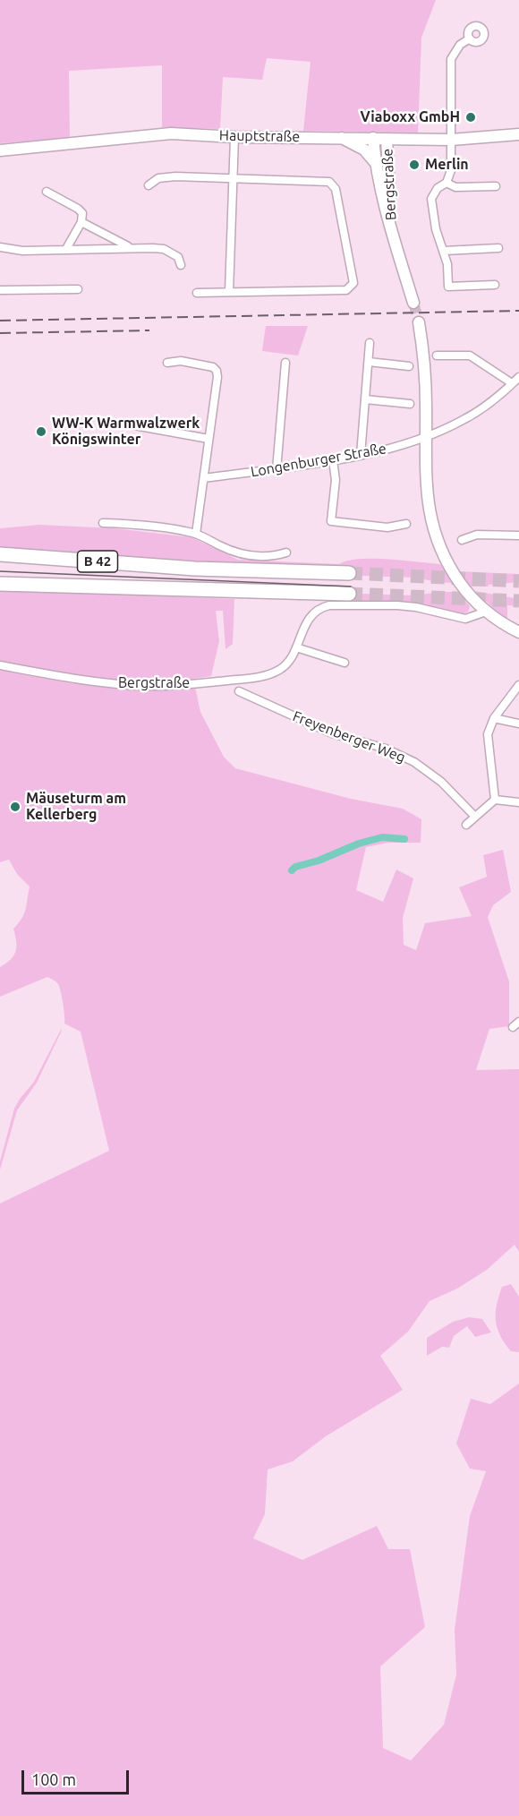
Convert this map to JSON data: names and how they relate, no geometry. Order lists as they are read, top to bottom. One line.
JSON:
{"streets":{"highway":["B 42"],"street":["Hauptstraße","Bergstraße","Longenburger Straße","Freyenberger Weg"]},"crossings":[["Hauptstraße","Bergstraße"]],"places":["Viaboxx GmbH","Merlin","WW-K Warmwalzwerk Königswinter","Mäuseturm am Kellerberg"],"scale_bar":"100 m"}
